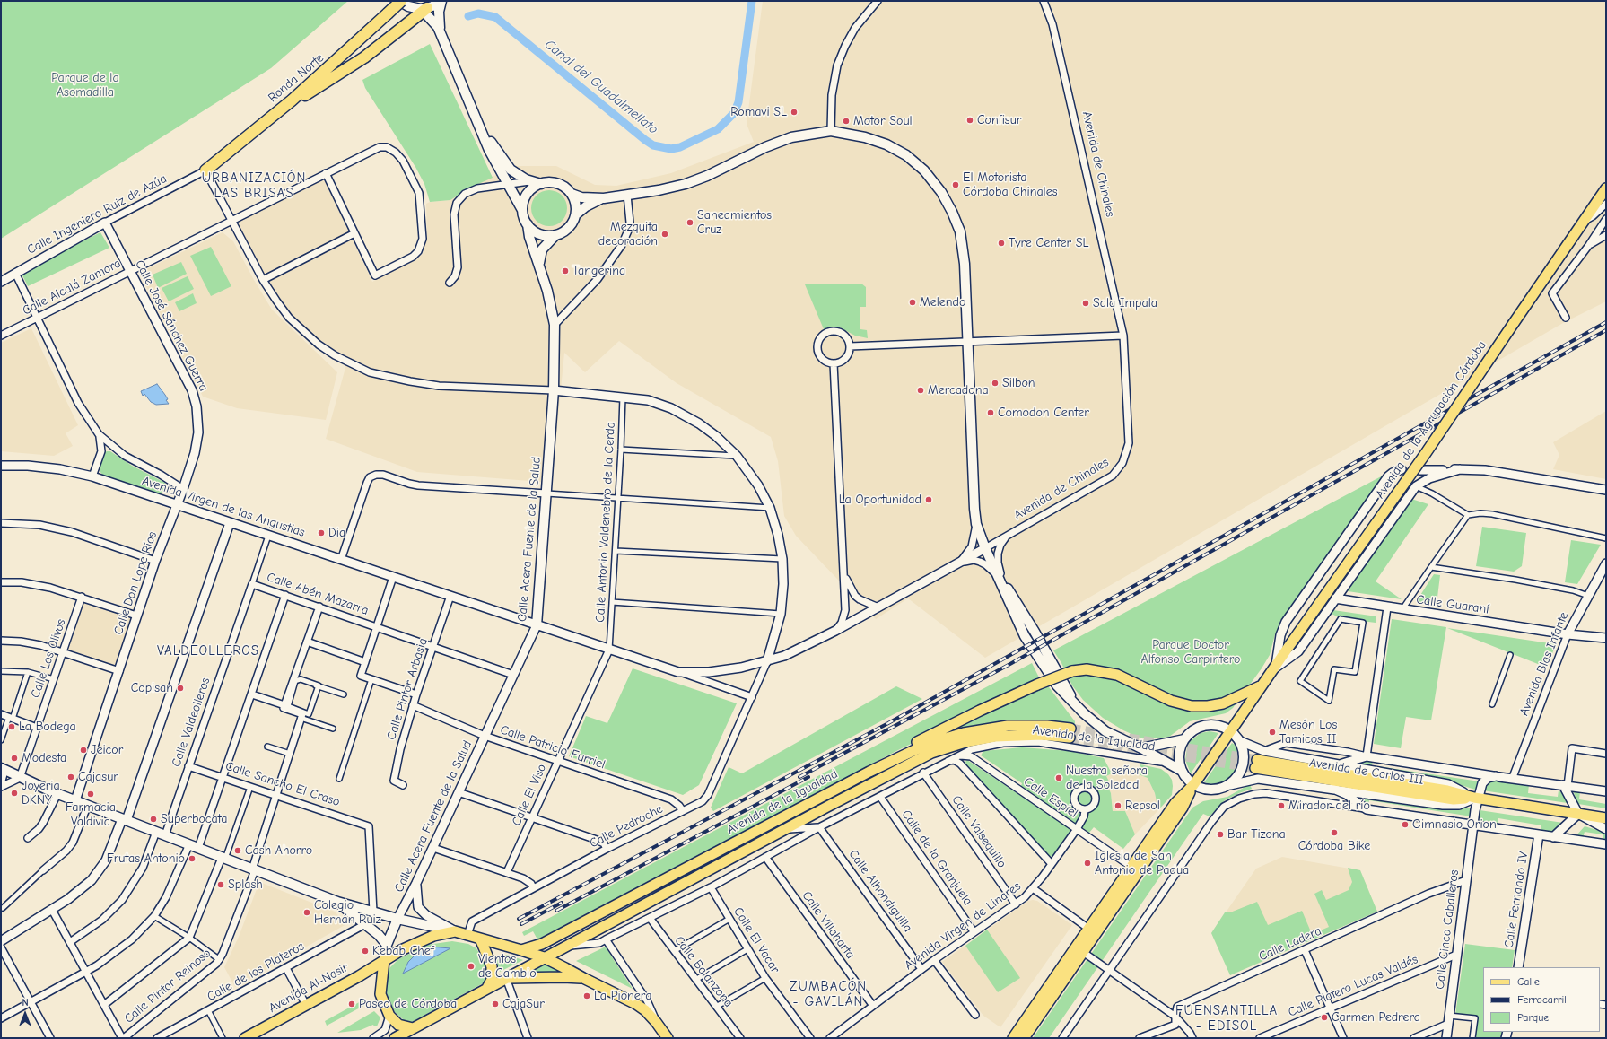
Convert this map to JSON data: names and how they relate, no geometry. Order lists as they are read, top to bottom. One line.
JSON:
{"streets":{"highway":["Ronda Norte"],"main road":["Avenida de la Agrupación Córdoba","Calle Acera Fuente de la Salud","Avenida de la Igualdad","Avenida de Carlos III","Avenida Al-Nasir"],"street":["Avenida de Chinales","Calle Ingeniero Ruiz de Azúa","Calle Alcalá Zamora","Calle José Sánchez Guerra","Avenida Virgen de las Angustias","Calle Antonio Valdenebro de la Cerda","Calle Don Lope Ríos","Calle Abén Mazarra","Calle Guaraní","Calle Los Olivos","Avenida Blas Infante","Calle Pintor Arbasia","Calle Valdeolleros","Calle Patricio Furriel","Calle Sancho El Craso","Calle El Viso","Calle Espiel","Calle Pedroche","Calle Valsequillo","Calle de la Granjuela","Calle Alhondiguilla","Calle Fernando IV","Calle Villaharta","Avenida Virgen de Linares","Calle Cinco Caballeros","Calle El Vacar","Calle Ladera","Calle de los Plateros","Calle Balanzona","Calle Pintor Reinoso","Calle Platero Lucas Valdés"]},"crossings":[["Ronda Norte","Calle Ingeniero Ruiz de Azúa"],["Avenida de Chinales","Avenida Virgen de las Angustias"],["Avenida de Chinales","Calle Pedroche"],["Calle Ingeniero Ruiz de Azúa","Calle José Sánchez Guerra"],["Calle Alcalá Zamora","Calle José Sánchez Guerra"],["Calle José Sánchez Guerra","Avenida Virgen de las Angustias"],["Calle José Sánchez Guerra","Calle Don Lope Ríos"],["Avenida de la Agrupación Córdoba","Calle Guaraní"],["Avenida de la Agrupación Córdoba","Calle Espiel"],["Avenida Virgen de las Angustias","Calle Antonio Valdenebro de la Cerda"],["Avenida Virgen de las Angustias","Calle Acera Fuente de la Salud"],["Avenida Virgen de las Angustias","Calle Don Lope Ríos"],["Avenida Virgen de las Angustias","Calle Pintor Arbasia"],["Avenida Virgen de las Angustias","Calle Valdeolleros"],["Avenida Virgen de las Angustias","Calle El Viso"],["Calle Antonio Valdenebro de la Cerda","Calle El Viso"],["Calle Acera Fuente de la Salud","Calle Patricio Furriel"],["Calle Abén Mazarra","Calle Pintor Arbasia"],["Calle Abén Mazarra","Calle Valdeolleros"],["Calle Guaraní","Avenida Blas Infante"],["Avenida Blas Infante","Avenida de Carlos III"],["Calle Pintor Arbasia","Calle Patricio Furriel"],["Calle Valdeolleros","Calle Sancho El Craso"],["Avenida de la Igualdad","Calle Espiel"],["Avenida de la Igualdad","Calle Pedroche"],["Avenida de la Igualdad","Calle Valsequillo"],["Avenida de la Igualdad","Calle de la Granjuela"],["Avenida de la Igualdad","Calle Alhondiguilla"],["Avenida de la Igualdad","Calle Villaharta"],["Avenida de la Igualdad","Calle El Vacar"],["Avenida de la Igualdad","Calle Balanzona"],["Avenida de la Igualdad","Avenida Al-Nasir"],["Calle Patricio Furriel","Calle El Viso"],["Calle Patricio Furriel","Calle Pedroche"],["Avenida de Carlos III","Calle Fernando IV"],["Avenida de Carlos III","Calle Cinco Caballeros"],["Calle Sancho El Craso","Calle Pintor Reinoso"],["Calle Espiel","Avenida Virgen de Linares"],["Calle Pedroche","Avenida Al-Nasir"],["Calle Valsequillo","Avenida Virgen de Linares"],["Calle de la Granjuela","Avenida Virgen de Linares"],["Calle Alhondiguilla","Avenida Virgen de Linares"],["Calle Villaharta","Avenida Virgen de Linares"],["Calle Cinco Caballeros","Calle Ladera"],["Calle Cinco Caballeros","Calle Platero Lucas Valdés"]],"districts":["URBANIZACIÓN LAS BRISAS","VALDEOLLEROS","ZUMBACÓN - GAVILÁN","FUENSANTILLA - EDISOL"],"water":["Canal del Guadalmellato"],"parks":["Parque de la Asomadilla","Parque Doctor Alfonso Carpintero"],"places":["Romavi SL","Confisur","Motor Soul","El Motorista Córdoba Chinales","Saneamientos Cruz","Mezquita decoración","Tyre Center SL","Tangerina","Melendo","Sala Impala","Silbon","Mercadona","Comodon Center","La Oportunidad","Dia","Copisan","La Bodega","Mesón Los Tamicos II","Jeicor","Modesta","Cajasur","Nuestra señora de la Soledad","Joyeria DKNY","Farmacia Valdivia","Repsol","Mirador del río","Superbocata","Gimnasio Orion","Córdoba Bike","Bar Tizona","Cash Ahorro","Frutas Antonio","Iglesia de San Antonio de Padua","Splash","Colegio Hernán Ruiz","Kebab Chef","Vientos de Cambio","La Pionera","Paseo de Córdoba","CajaSur","Carmen Pedrera"],"legend":["Calle","Ferrocarril","Parque"],"north":"top"}
